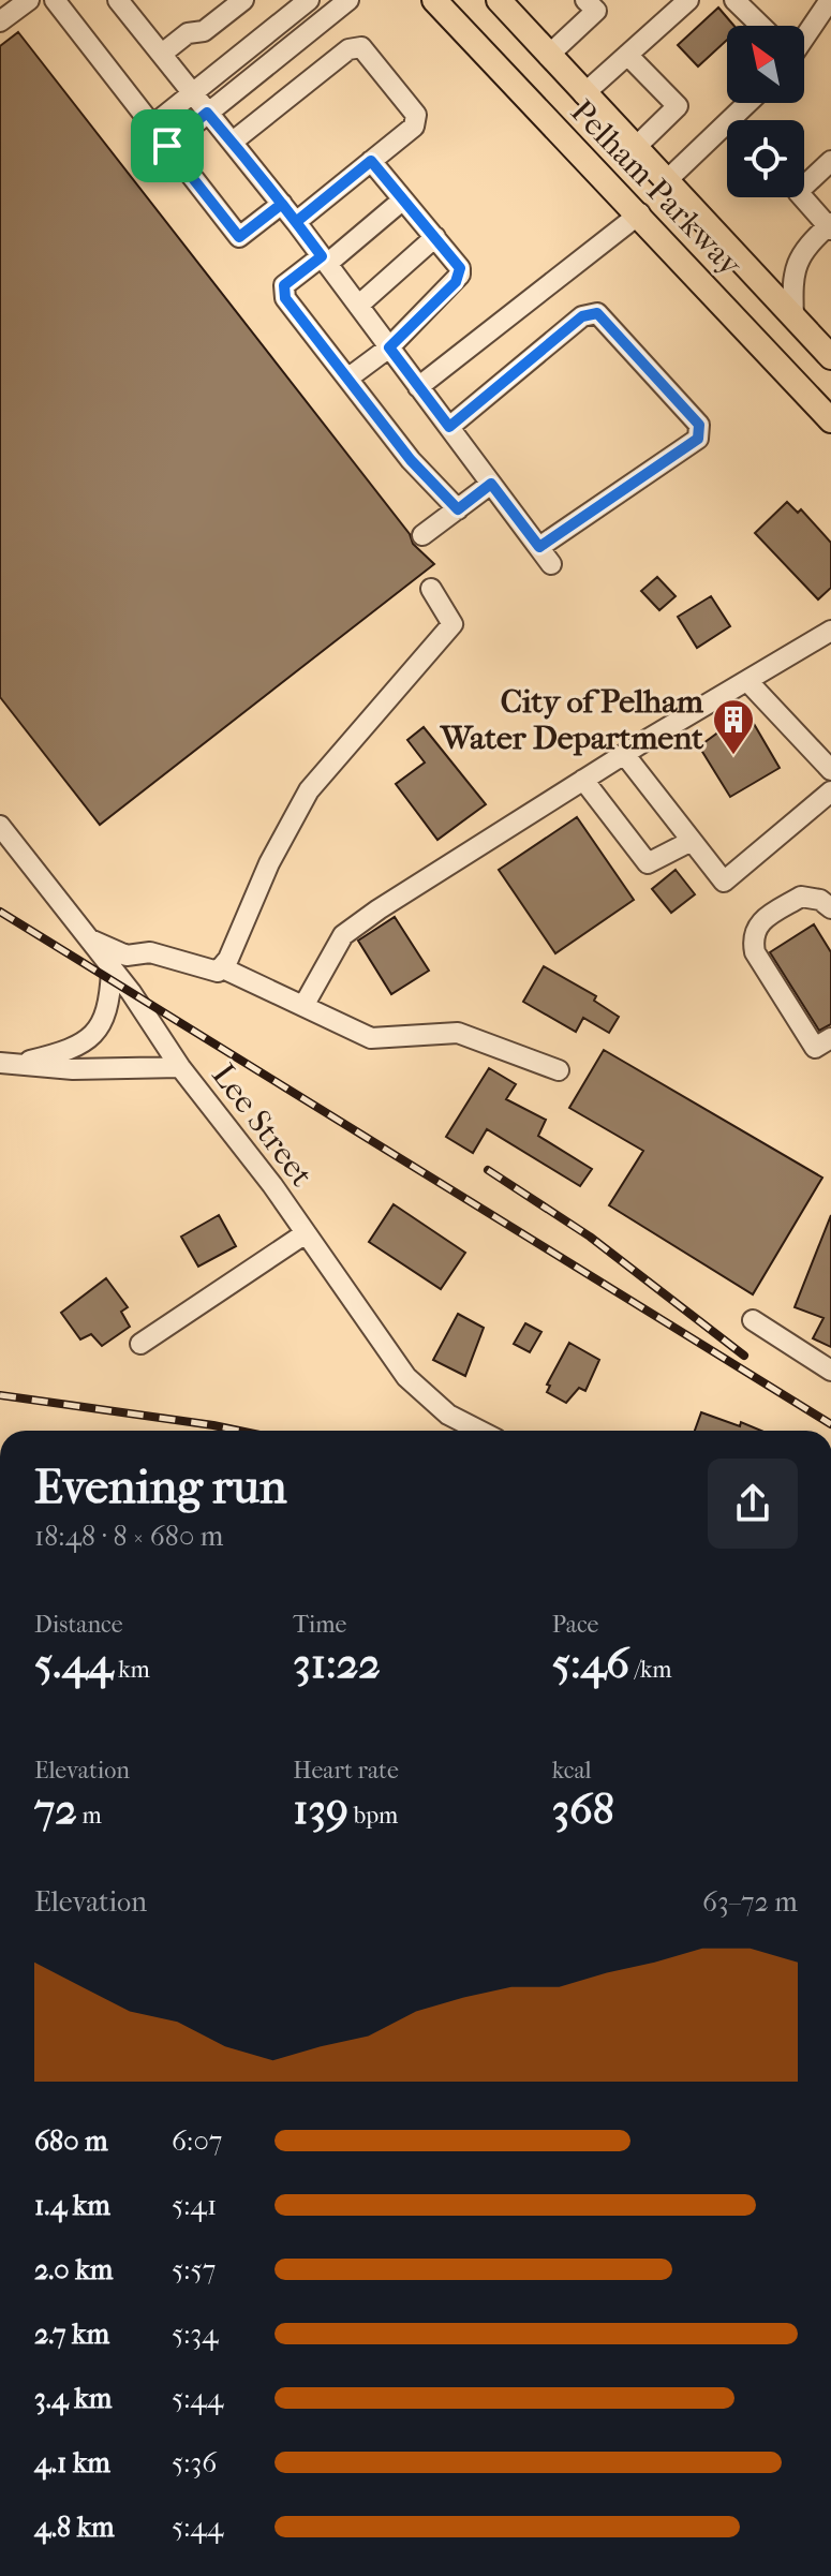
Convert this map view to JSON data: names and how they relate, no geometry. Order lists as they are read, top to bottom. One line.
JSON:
{"streets":{"main road":["Pelham Parkway"],"street":["Lee Street"]},"places":{"building":["City of Pelham Water Department"]},"north":"top left","page":{"heading":["Evening run","18:48 · 8 × 680 m"],"stats":[["Distance","5.44 km"],["Time","31:22"],["Pace","5:46 /km"],["Elevation","72 m"],["Heart rate","139 bpm"],["kcal","368"]],"chart":["Elevation","63–72 m"],"list":[{"name":"680 m","note":"6:07"},{"name":"1.4 km","note":"5:41"},{"name":"2.0 km","note":"5:57"},{"name":"2.7 km","note":"5:34"},{"name":"3.4 km","note":"5:44"},{"name":"4.1 km","note":"5:36"},{"name":"4.8 km","note":"5:44"}]}}
